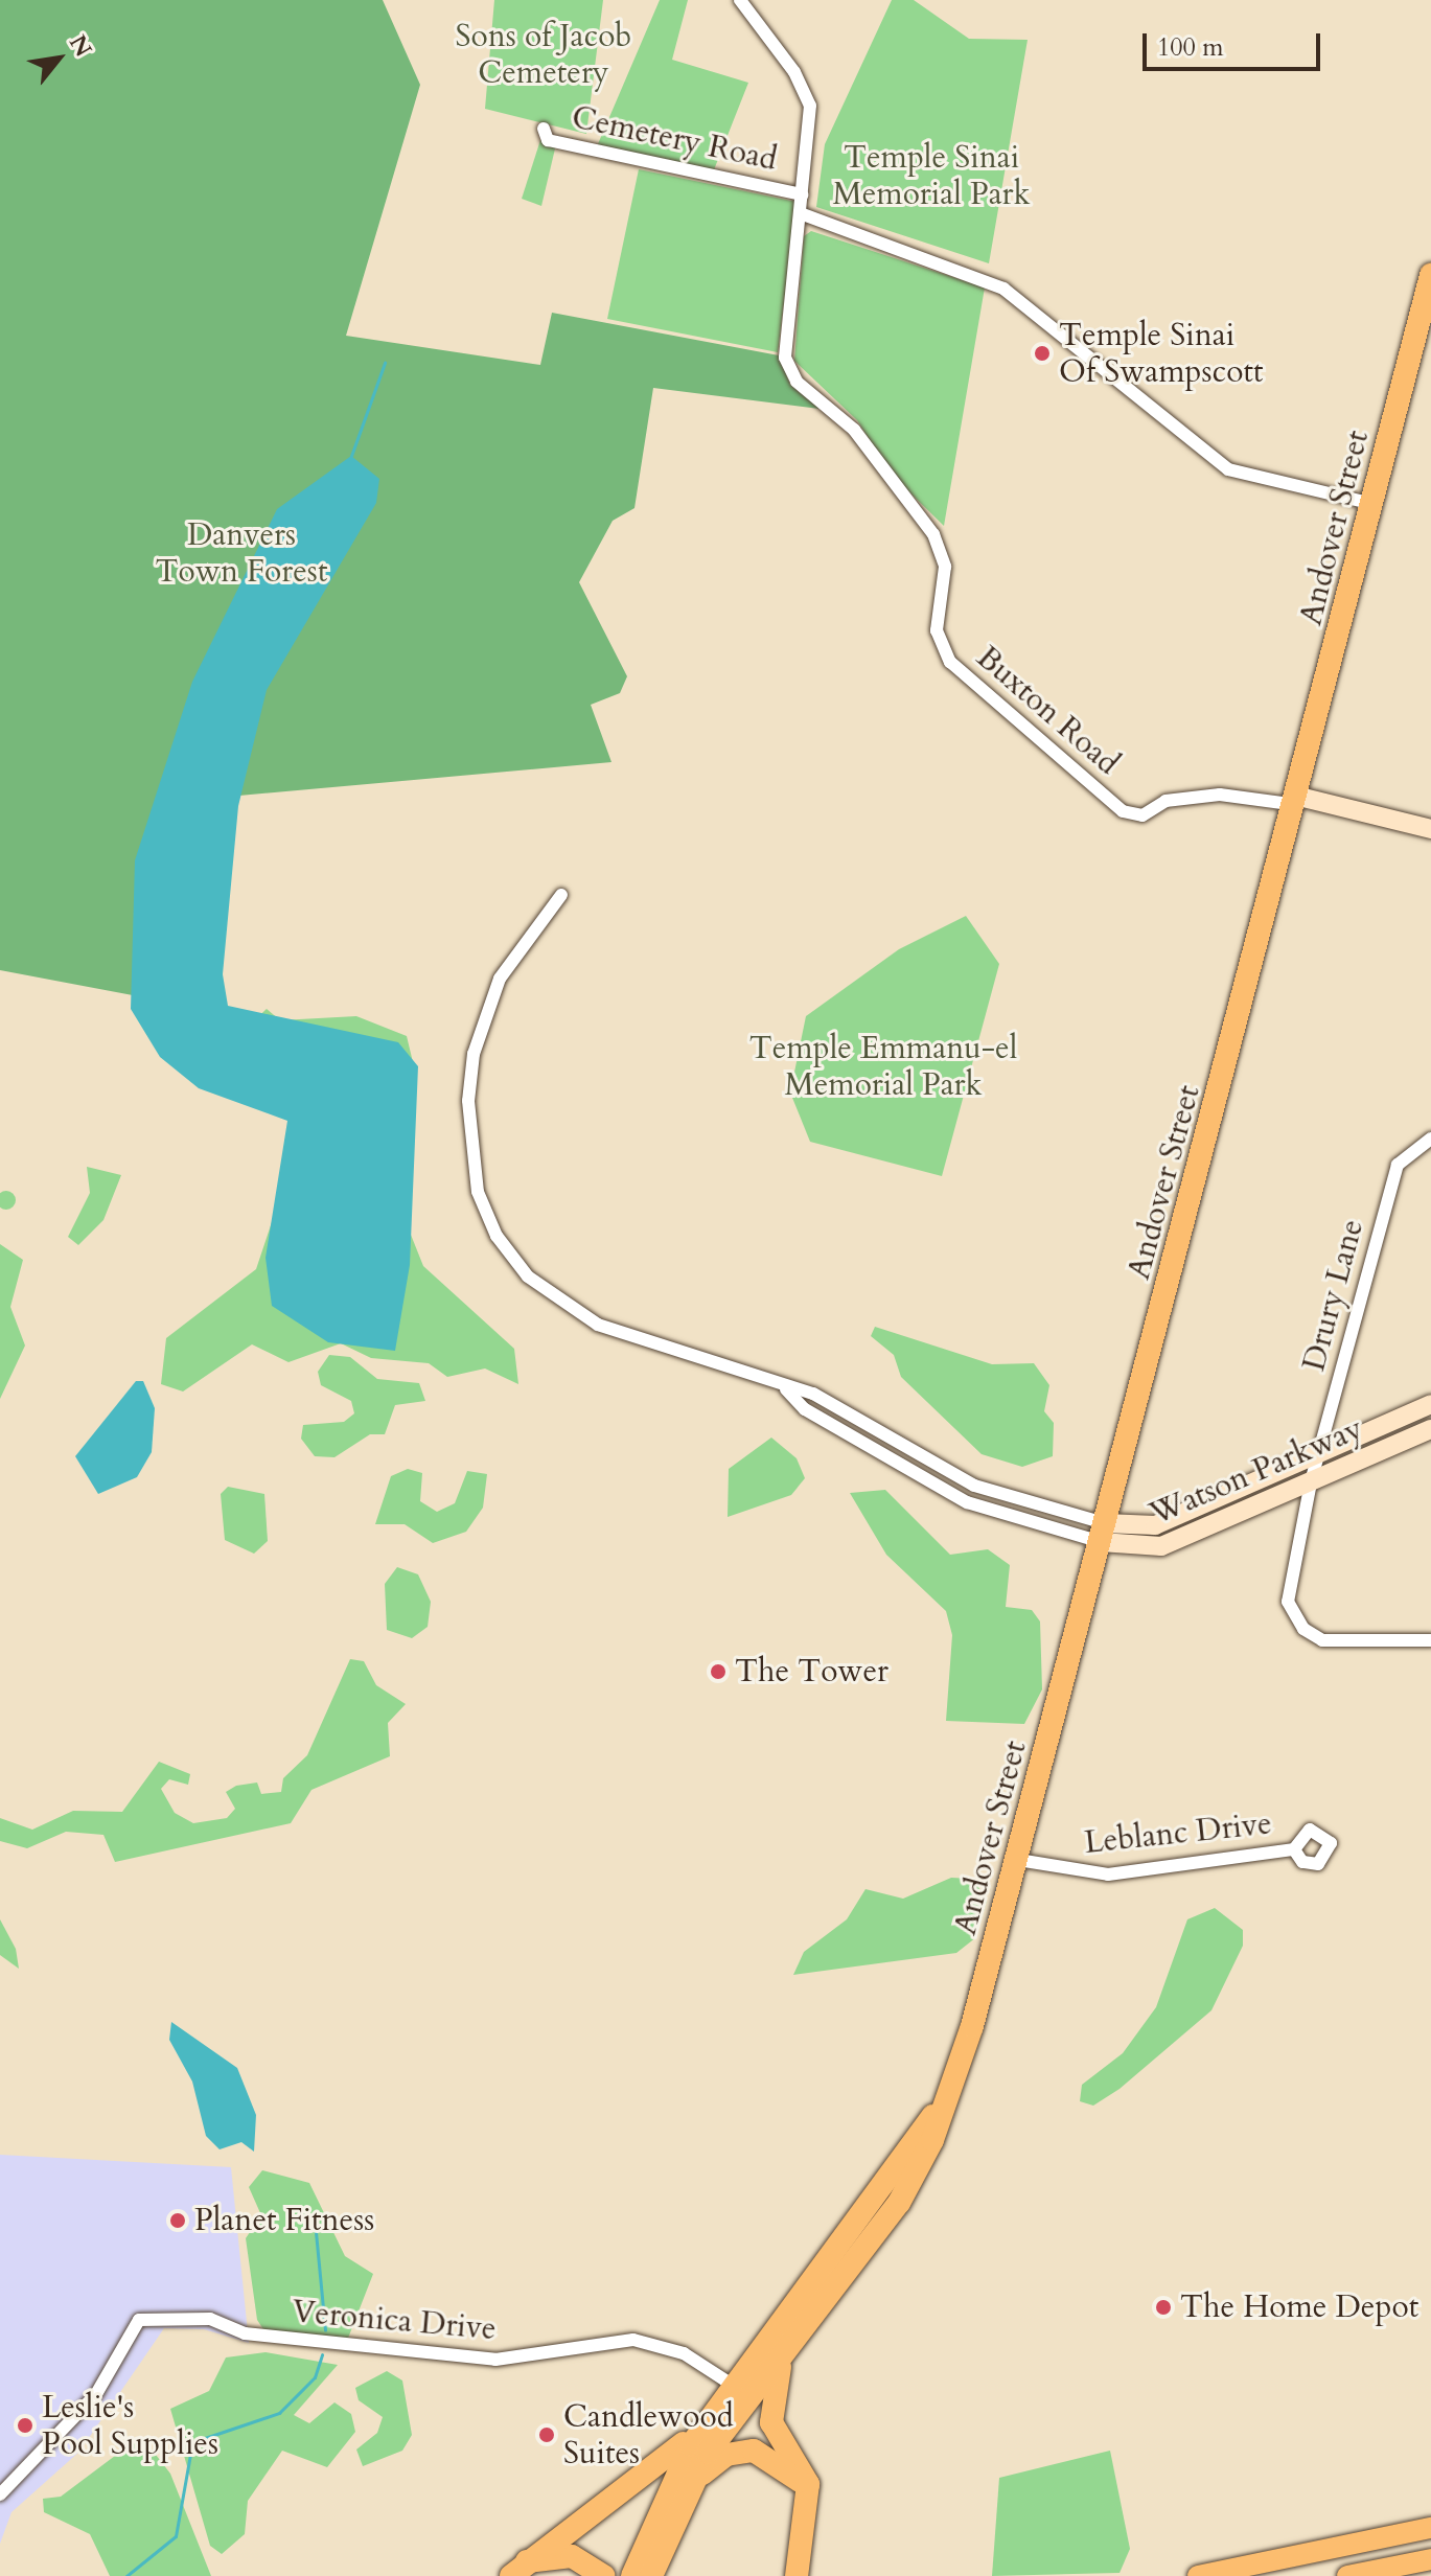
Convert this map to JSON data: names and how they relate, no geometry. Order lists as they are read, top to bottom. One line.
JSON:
{"streets":{"highway":["Andover Street"],"main road":["Watson Parkway"],"street":["Cemetery Road","Buxton Road","Drury Lane","Leblanc Drive","Veronica Drive"]},"crossings":[["Cemetery Road","Andover Street"],["Cemetery Road","Buxton Road"],["Andover Street","Buxton Road"],["Andover Street","Watson Parkway"],["Andover Street","Leblanc Drive"],["Andover Street","Veronica Drive"],["Drury Lane","Watson Parkway"]],"parks":["Sons of Jacob Cemetery","Temple Sinai Memorial Park","Danvers Town Forest","Temple Emmanu-el Memorial Park"],"places":["Temple Sinai Of Swampscott","The Tower","Planet Fitness","The Home Depot","Leslie's Pool Supplies","Candlewood Suites"],"scale_bar":"100 m","north":"top right"}
